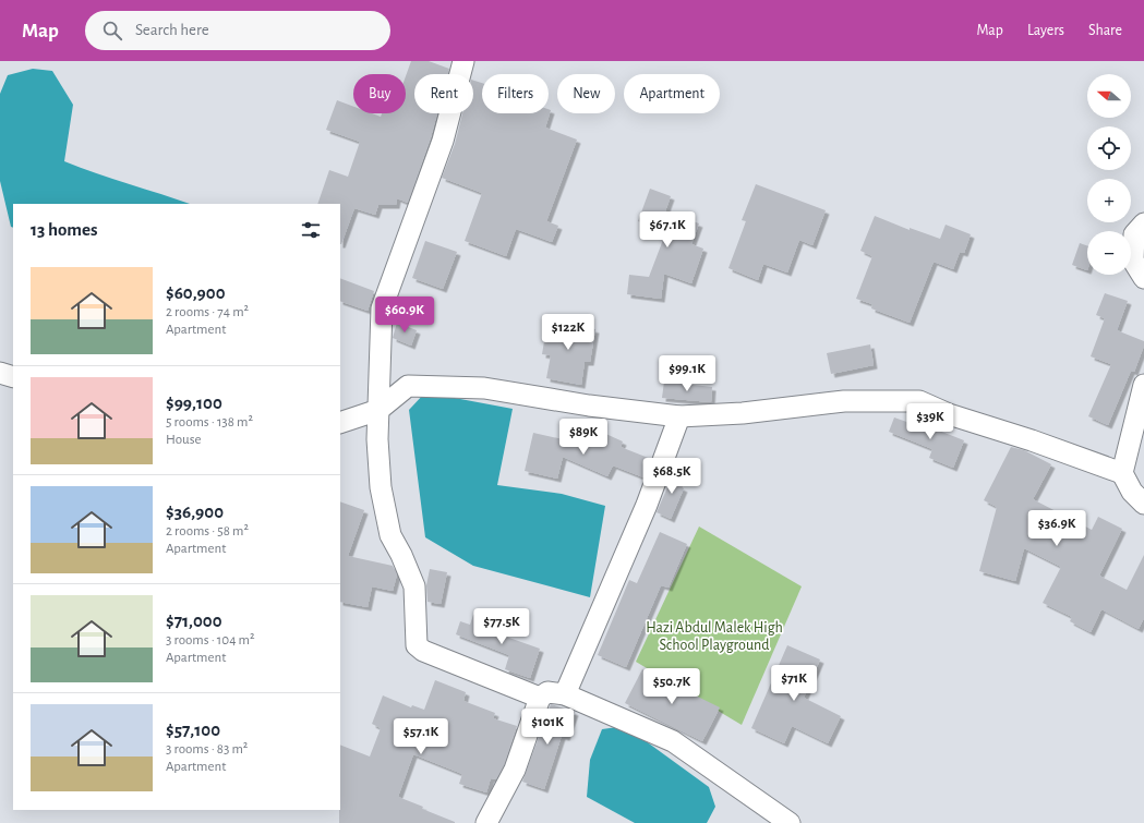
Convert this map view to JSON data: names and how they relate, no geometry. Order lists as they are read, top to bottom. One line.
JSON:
{"parks":["Hazi Abdul Malek High School Playground"],"north":"left","page":{"header":"Map","search":"Search here","nav":["Map","Layers","Share"],"map_buttons":["+","−"],"chip":["Buy","Rent","Filters","New","Apartment"],"heading":"13 homes","price":["$67.1K","$60.9K","$122K","$99.1K","$39K","$89K","$68.5K","$36.9K","$77.5K","$71K","$50.7K","$101K","$57.1K"],"list":[{"name":"$60,900","note":"2 rooms · 74 m² · Apartment"},{"name":"$99,100","note":"5 rooms · 138 m² · House"},{"name":"$36,900","note":"2 rooms · 58 m² · Apartment"},{"name":"$71,000","note":"3 rooms · 104 m² · Apartment"},{"name":"$57,100","note":"3 rooms · 83 m² · Apartment"}]}}
